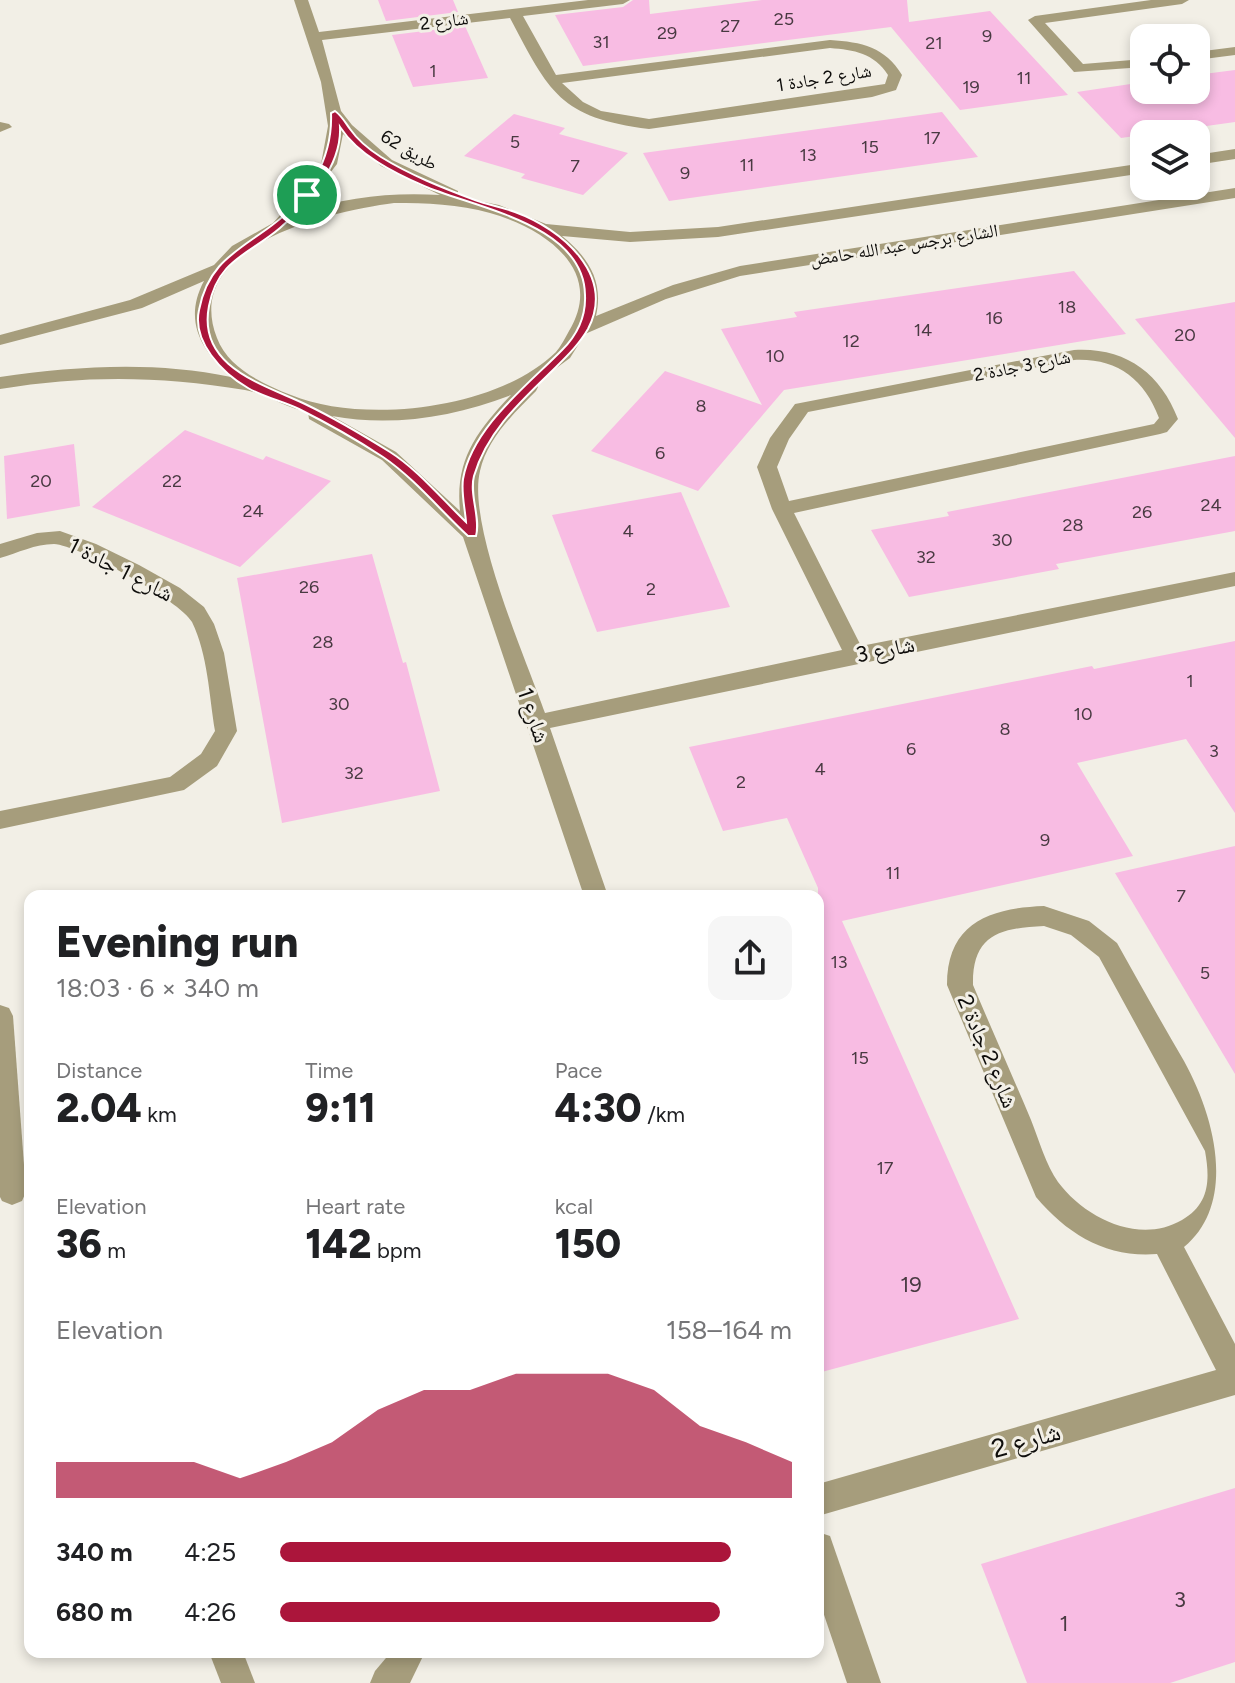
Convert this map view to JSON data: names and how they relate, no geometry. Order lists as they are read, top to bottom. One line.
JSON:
{"streets":{"street":["شارع 2","شارع 2 جادة 1","طريق 62","الشارع برجس عبد الله حامض","شارع 3 جادة 2","شارع 1 جادة 1","شارع 3","شارع 1","شارع 2 جادة 2"]},"crossings":[["شارع 2","شارع 2 جادة 1"],["شارع 2","طريق 62"],["شارع 3 جادة 2","شارع 3"],["شارع 3","شارع 1"]],"house_numbers":["25","27","29","9","31","21","1","11","19","17","5","15","13","11","7","9","18","16","14","20","12","10","8","6","20","22","24","24","26","28","4","30","32","26","2","28","1","30","10","8","6","3","4","32","2","9","11","7","13","5","15","17","19","3","1"],"page":{"heading":["Evening run","18:03 · 6 × 340 m"],"stats":[["Distance","2.04 km"],["Time","9:11"],["Pace","4:30 /km"],["Elevation","36 m"],["Heart rate","142 bpm"],["kcal","150"]],"chart":["Elevation","158–164 m"],"list":[{"name":"340 m","note":"4:25"},{"name":"680 m","note":"4:26"}]}}
